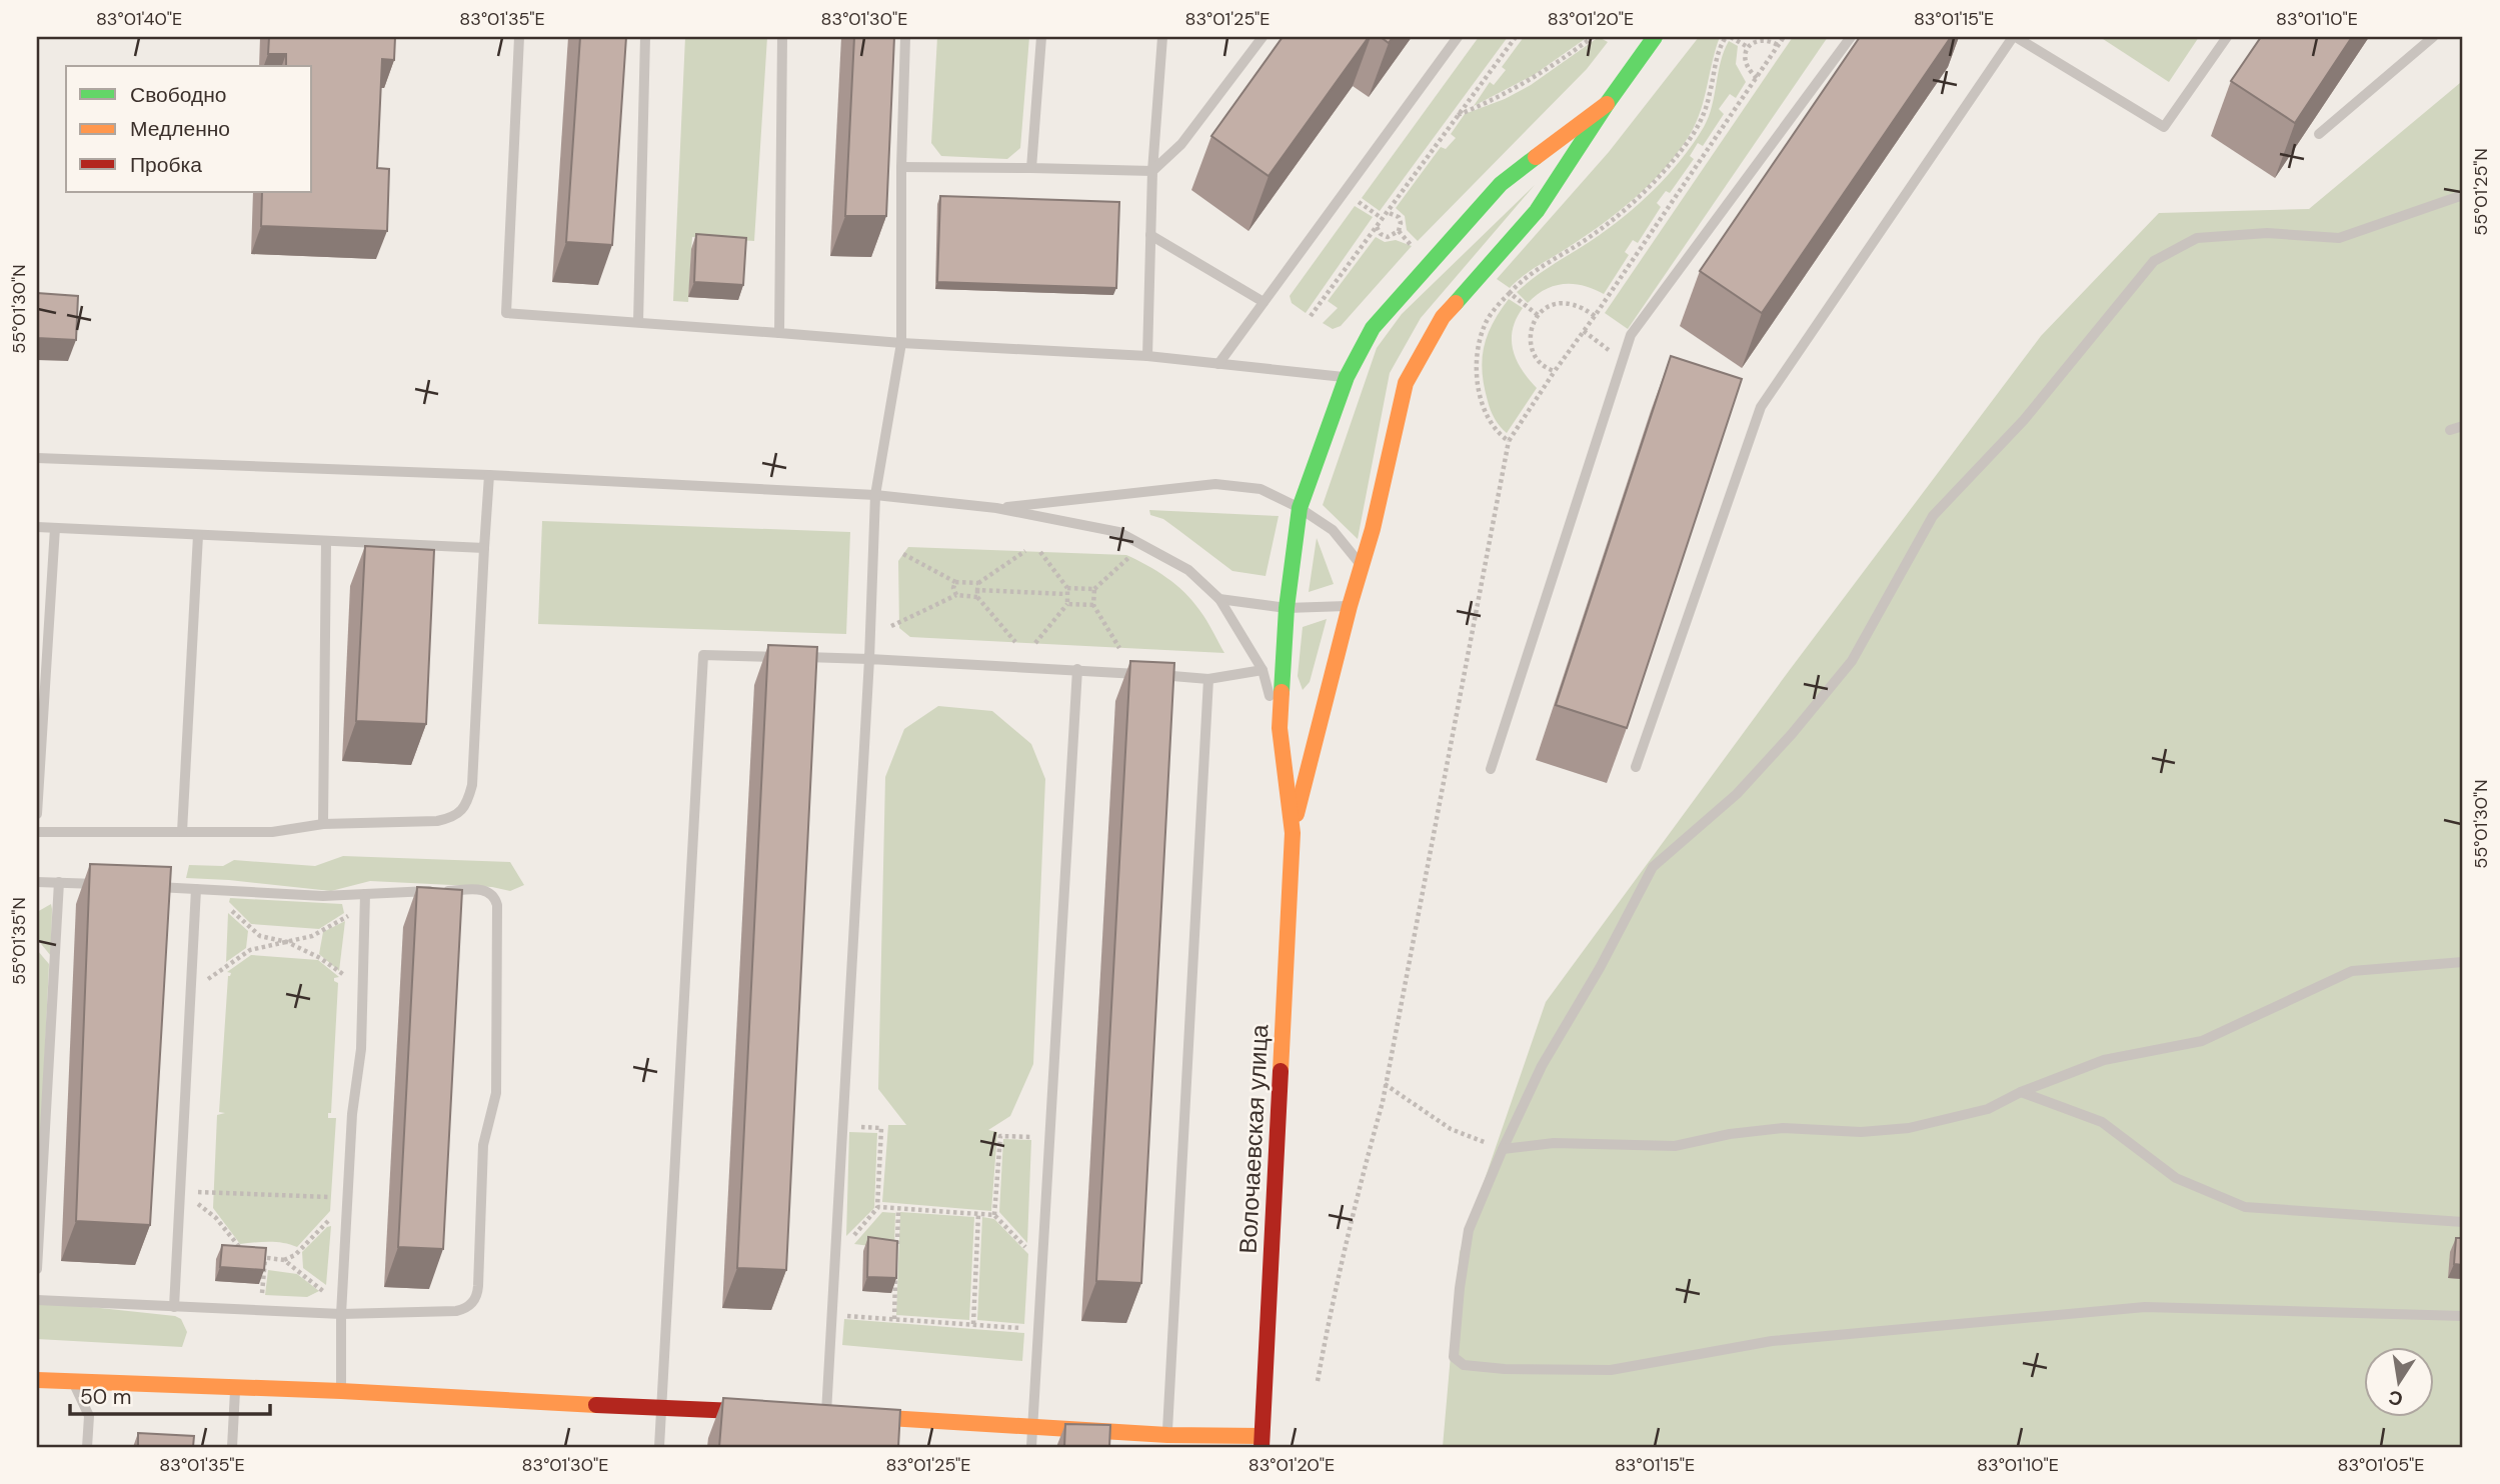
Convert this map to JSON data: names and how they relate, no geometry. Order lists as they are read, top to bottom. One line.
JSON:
{"streets":{"street":["Волочаевская улица"]},"legend":["Свободно","Медленно","Пробка"],"scale_bar":"50 m","north":"bottom","coordinates":["83°01'40\"E","83°01'35\"E","83°01'30\"E","83°01'25\"E","83°01'20\"E","83°01'15\"E","83°01'10\"E","55°01'25\"N","55°01'30\"N","55°01'35\"N","83°01'05\"E"]}
